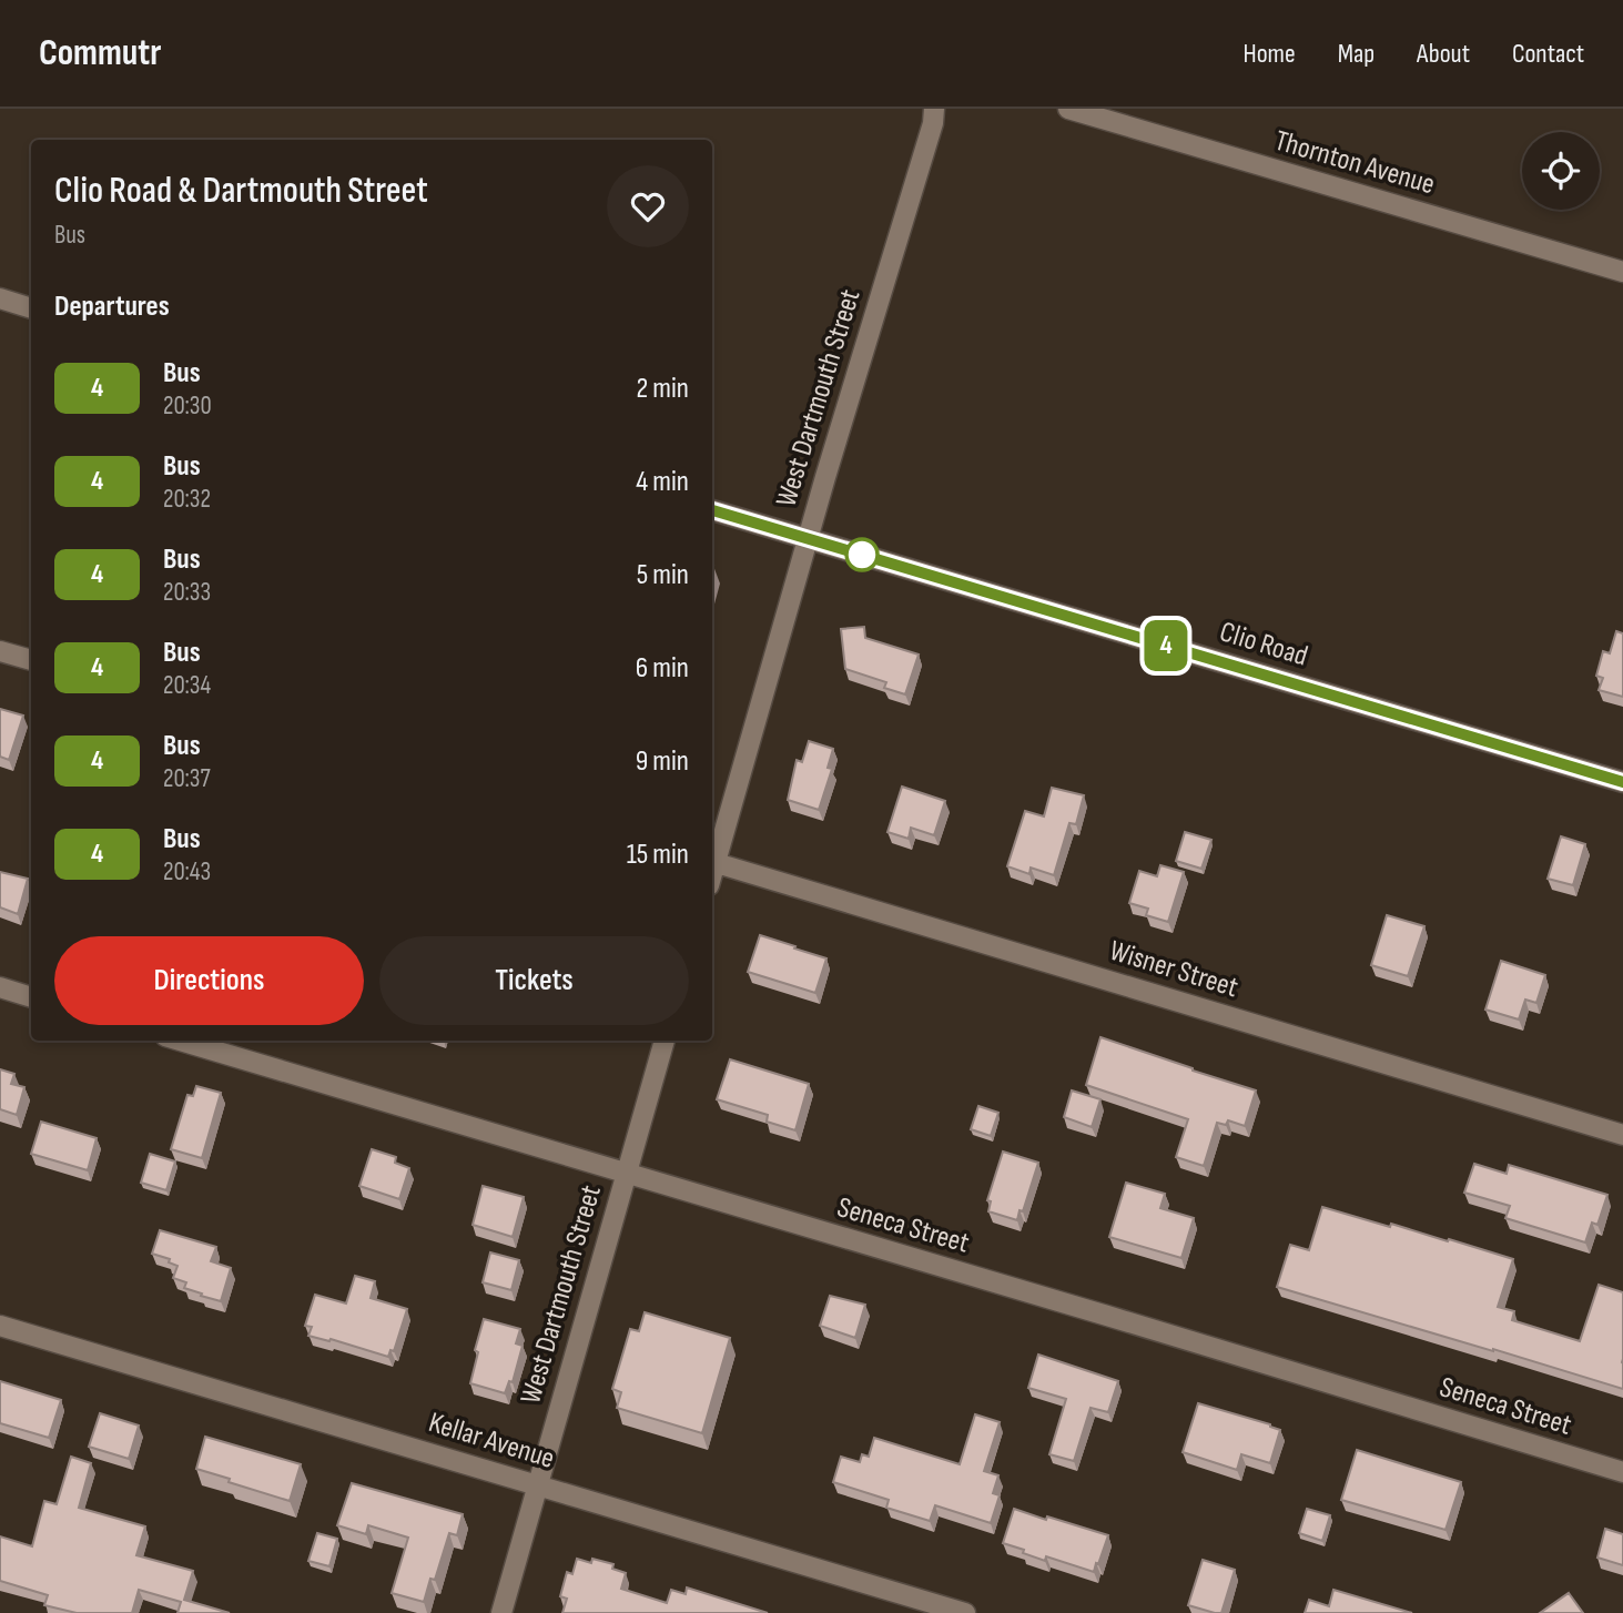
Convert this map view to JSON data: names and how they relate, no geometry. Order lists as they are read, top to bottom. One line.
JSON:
{"streets":{"street":["Thornton Avenue","West Dartmouth Street","Clio Road","Wisner Street","Seneca Street","Kellar Avenue"]},"crossings":[["West Dartmouth Street","Clio Road"],["West Dartmouth Street","Wisner Street"],["West Dartmouth Street","Seneca Street"],["West Dartmouth Street","Kellar Avenue"]],"lines":["bus line 4"],"page":{"header":"Commutr","nav":["Home","Map","About","Contact"],"on_map":"4","heading":[["Clio Road & Dartmouth Street","Bus"],"Departures"],"list":[{"mark":"4","name":"Bus","note":"20:30","value":"2 min"},{"mark":"4","name":"Bus","note":"20:32","value":"4 min"},{"mark":"4","name":"Bus","note":"20:33","value":"5 min"},{"mark":"4","name":"Bus","note":"20:34","value":"6 min"},{"mark":"4","name":"Bus","note":"20:37","value":"9 min"},{"mark":"4","name":"Bus","note":"20:43","value":"15 min"}],"buttons":["Directions","Tickets"]}}
